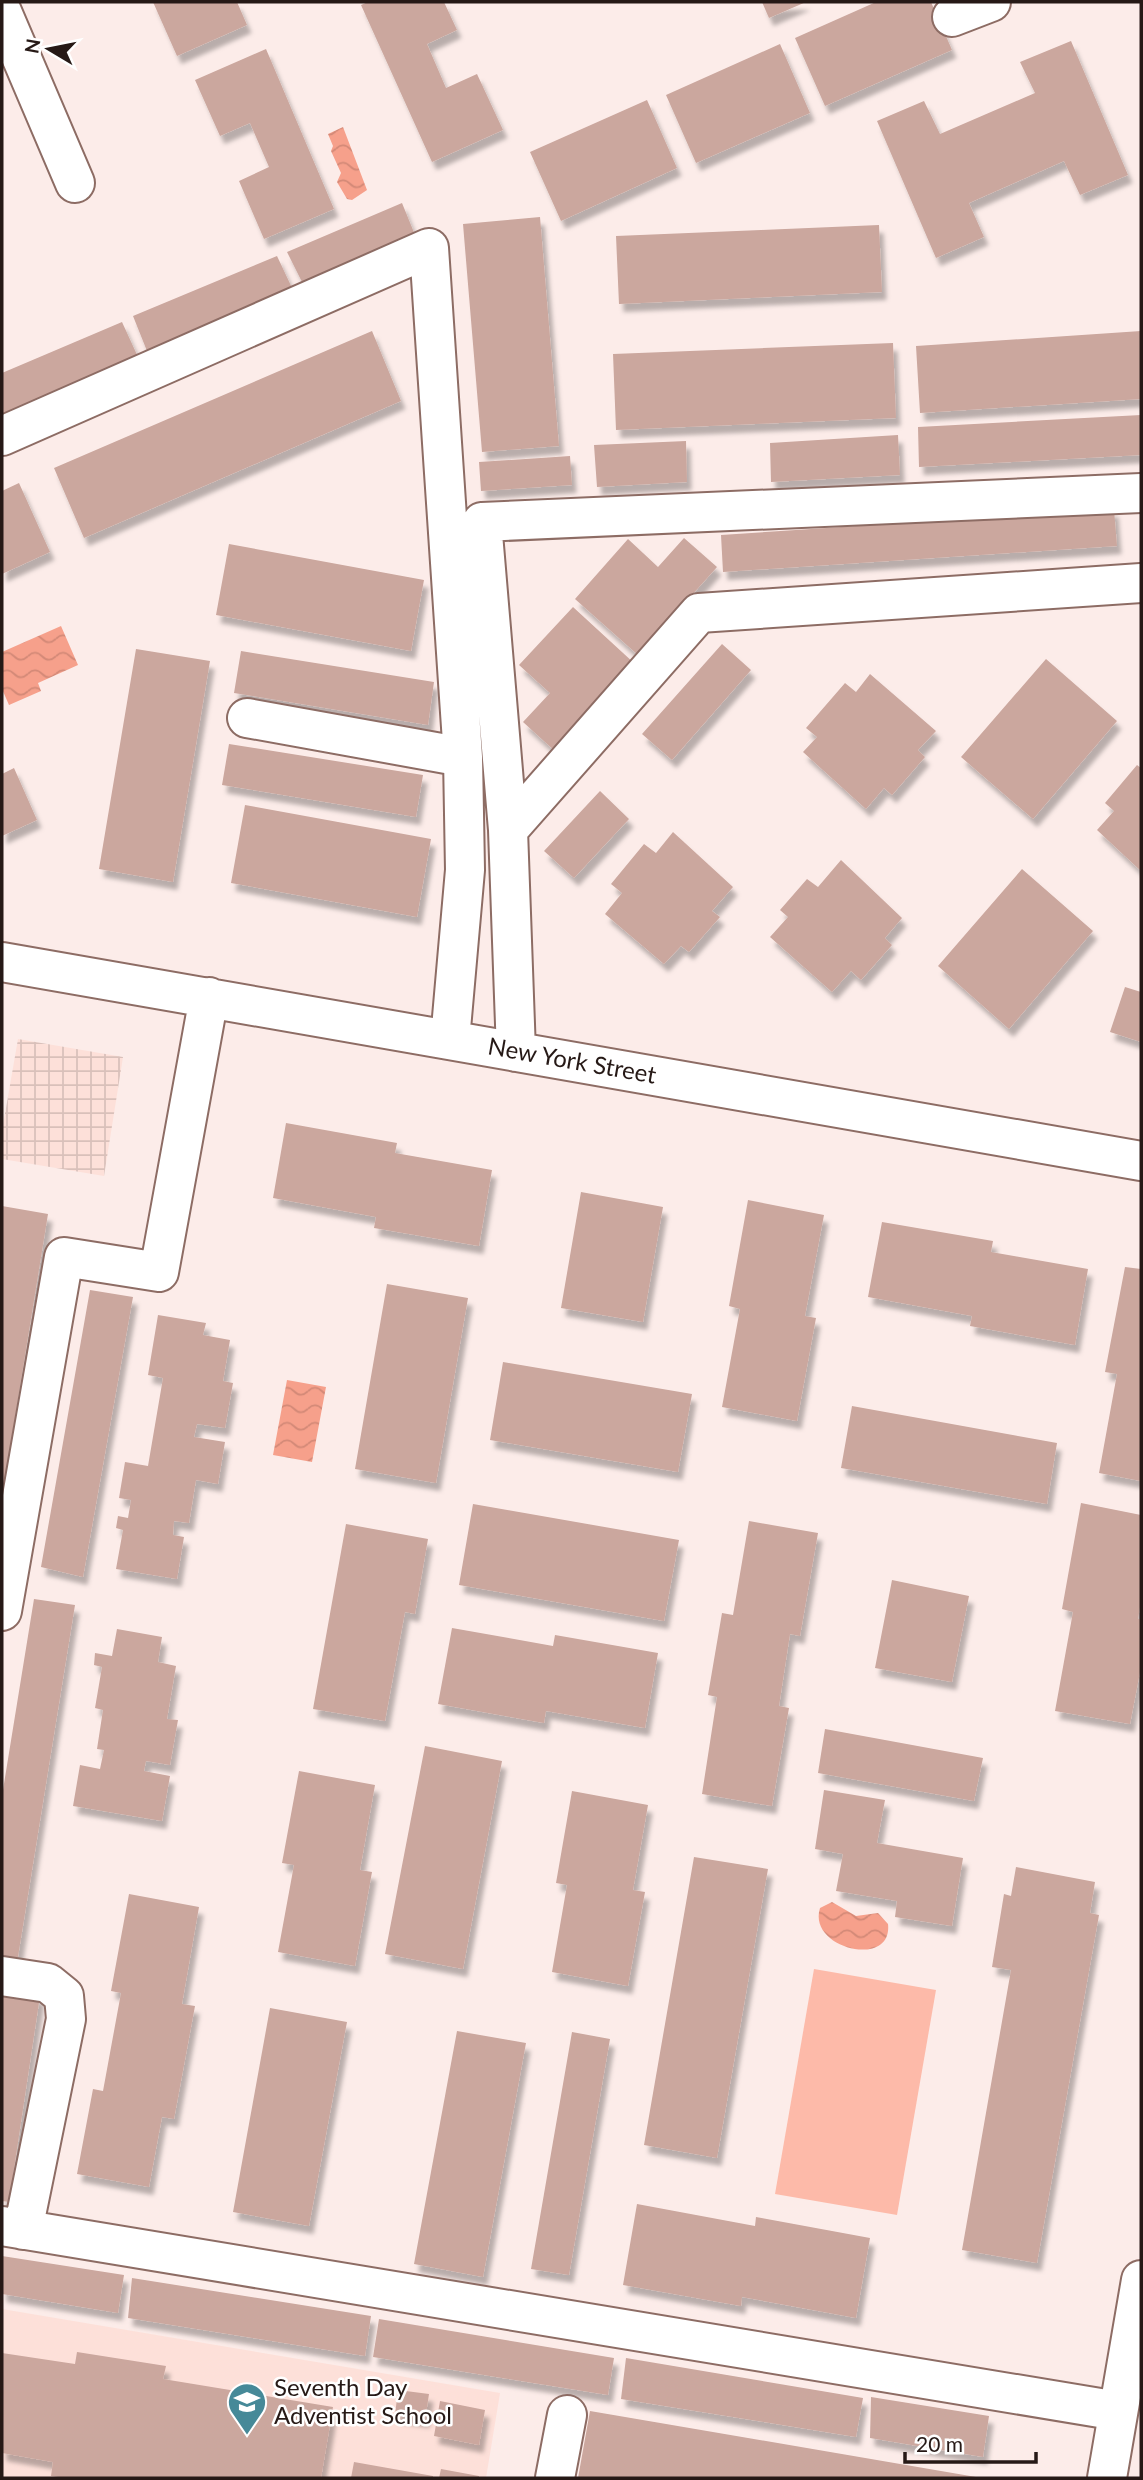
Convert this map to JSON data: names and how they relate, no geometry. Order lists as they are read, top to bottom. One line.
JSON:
{"streets":{"street":["New York Street"]},"places":{"school or university":["Seventh Day Adventist School"]},"scale_bar":"20 m","north":"left"}
